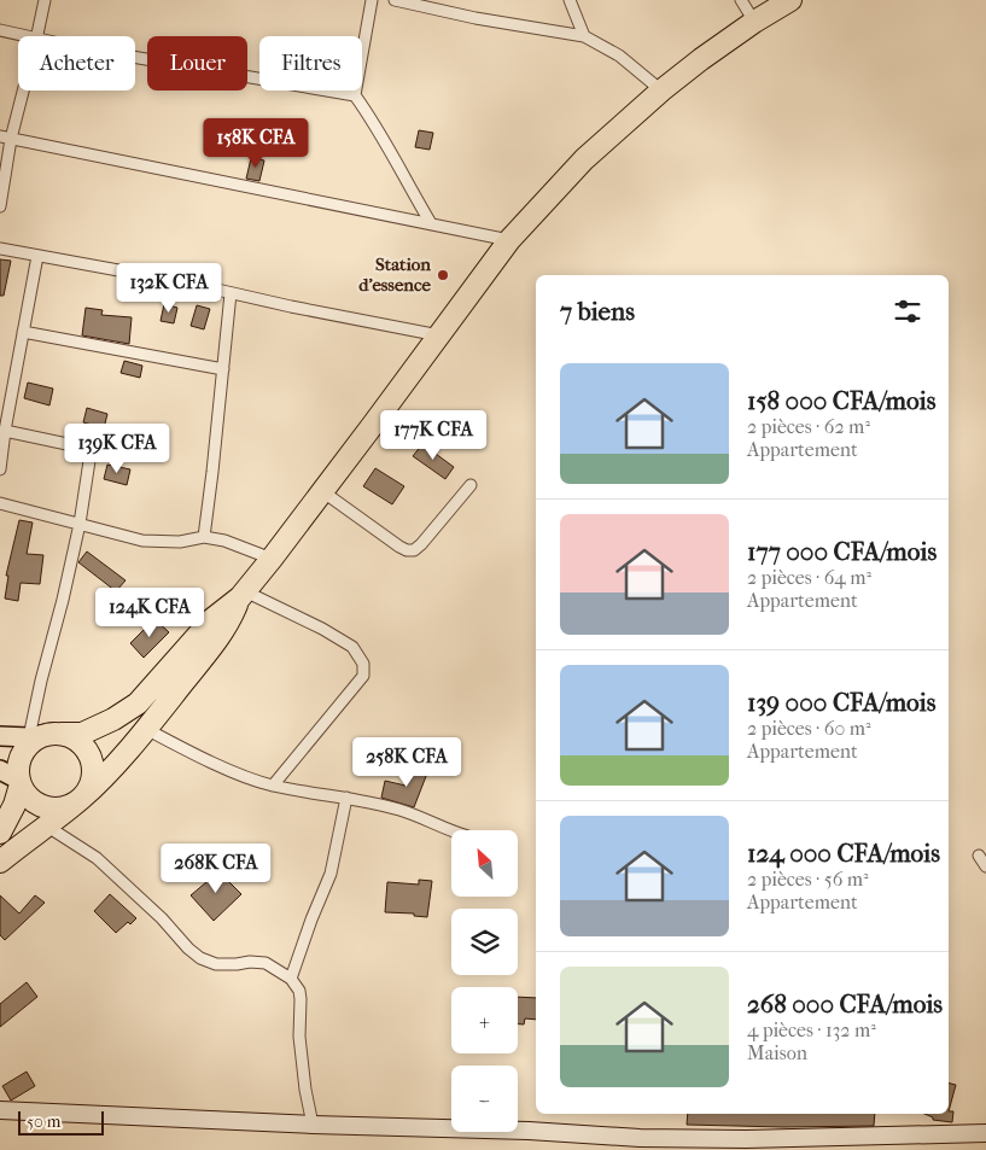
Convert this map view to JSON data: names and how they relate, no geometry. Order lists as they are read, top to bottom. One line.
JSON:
{"places":["Station d'essence"],"scale_bar":"50 m","north":"top left","page":{"chip":["Acheter","Louer","Filtres"],"price":["158K CFA","132K CFA","177K CFA","139K CFA","124K CFA","258K CFA","268K CFA"],"heading":"7 biens","list":[{"name":"158 000 CFA/mois","note":"2 pièces · 62 m² · Appartement"},{"name":"177 000 CFA/mois","note":"2 pièces · 64 m² · Appartement"},{"name":"139 000 CFA/mois","note":"2 pièces · 60 m² · Appartement"},{"name":"124 000 CFA/mois","note":"2 pièces · 56 m² · Appartement"},{"name":"268 000 CFA/mois","note":"4 pièces · 132 m² · Maison"}],"map_buttons":["+","−"],"scale":"50 m"}}
